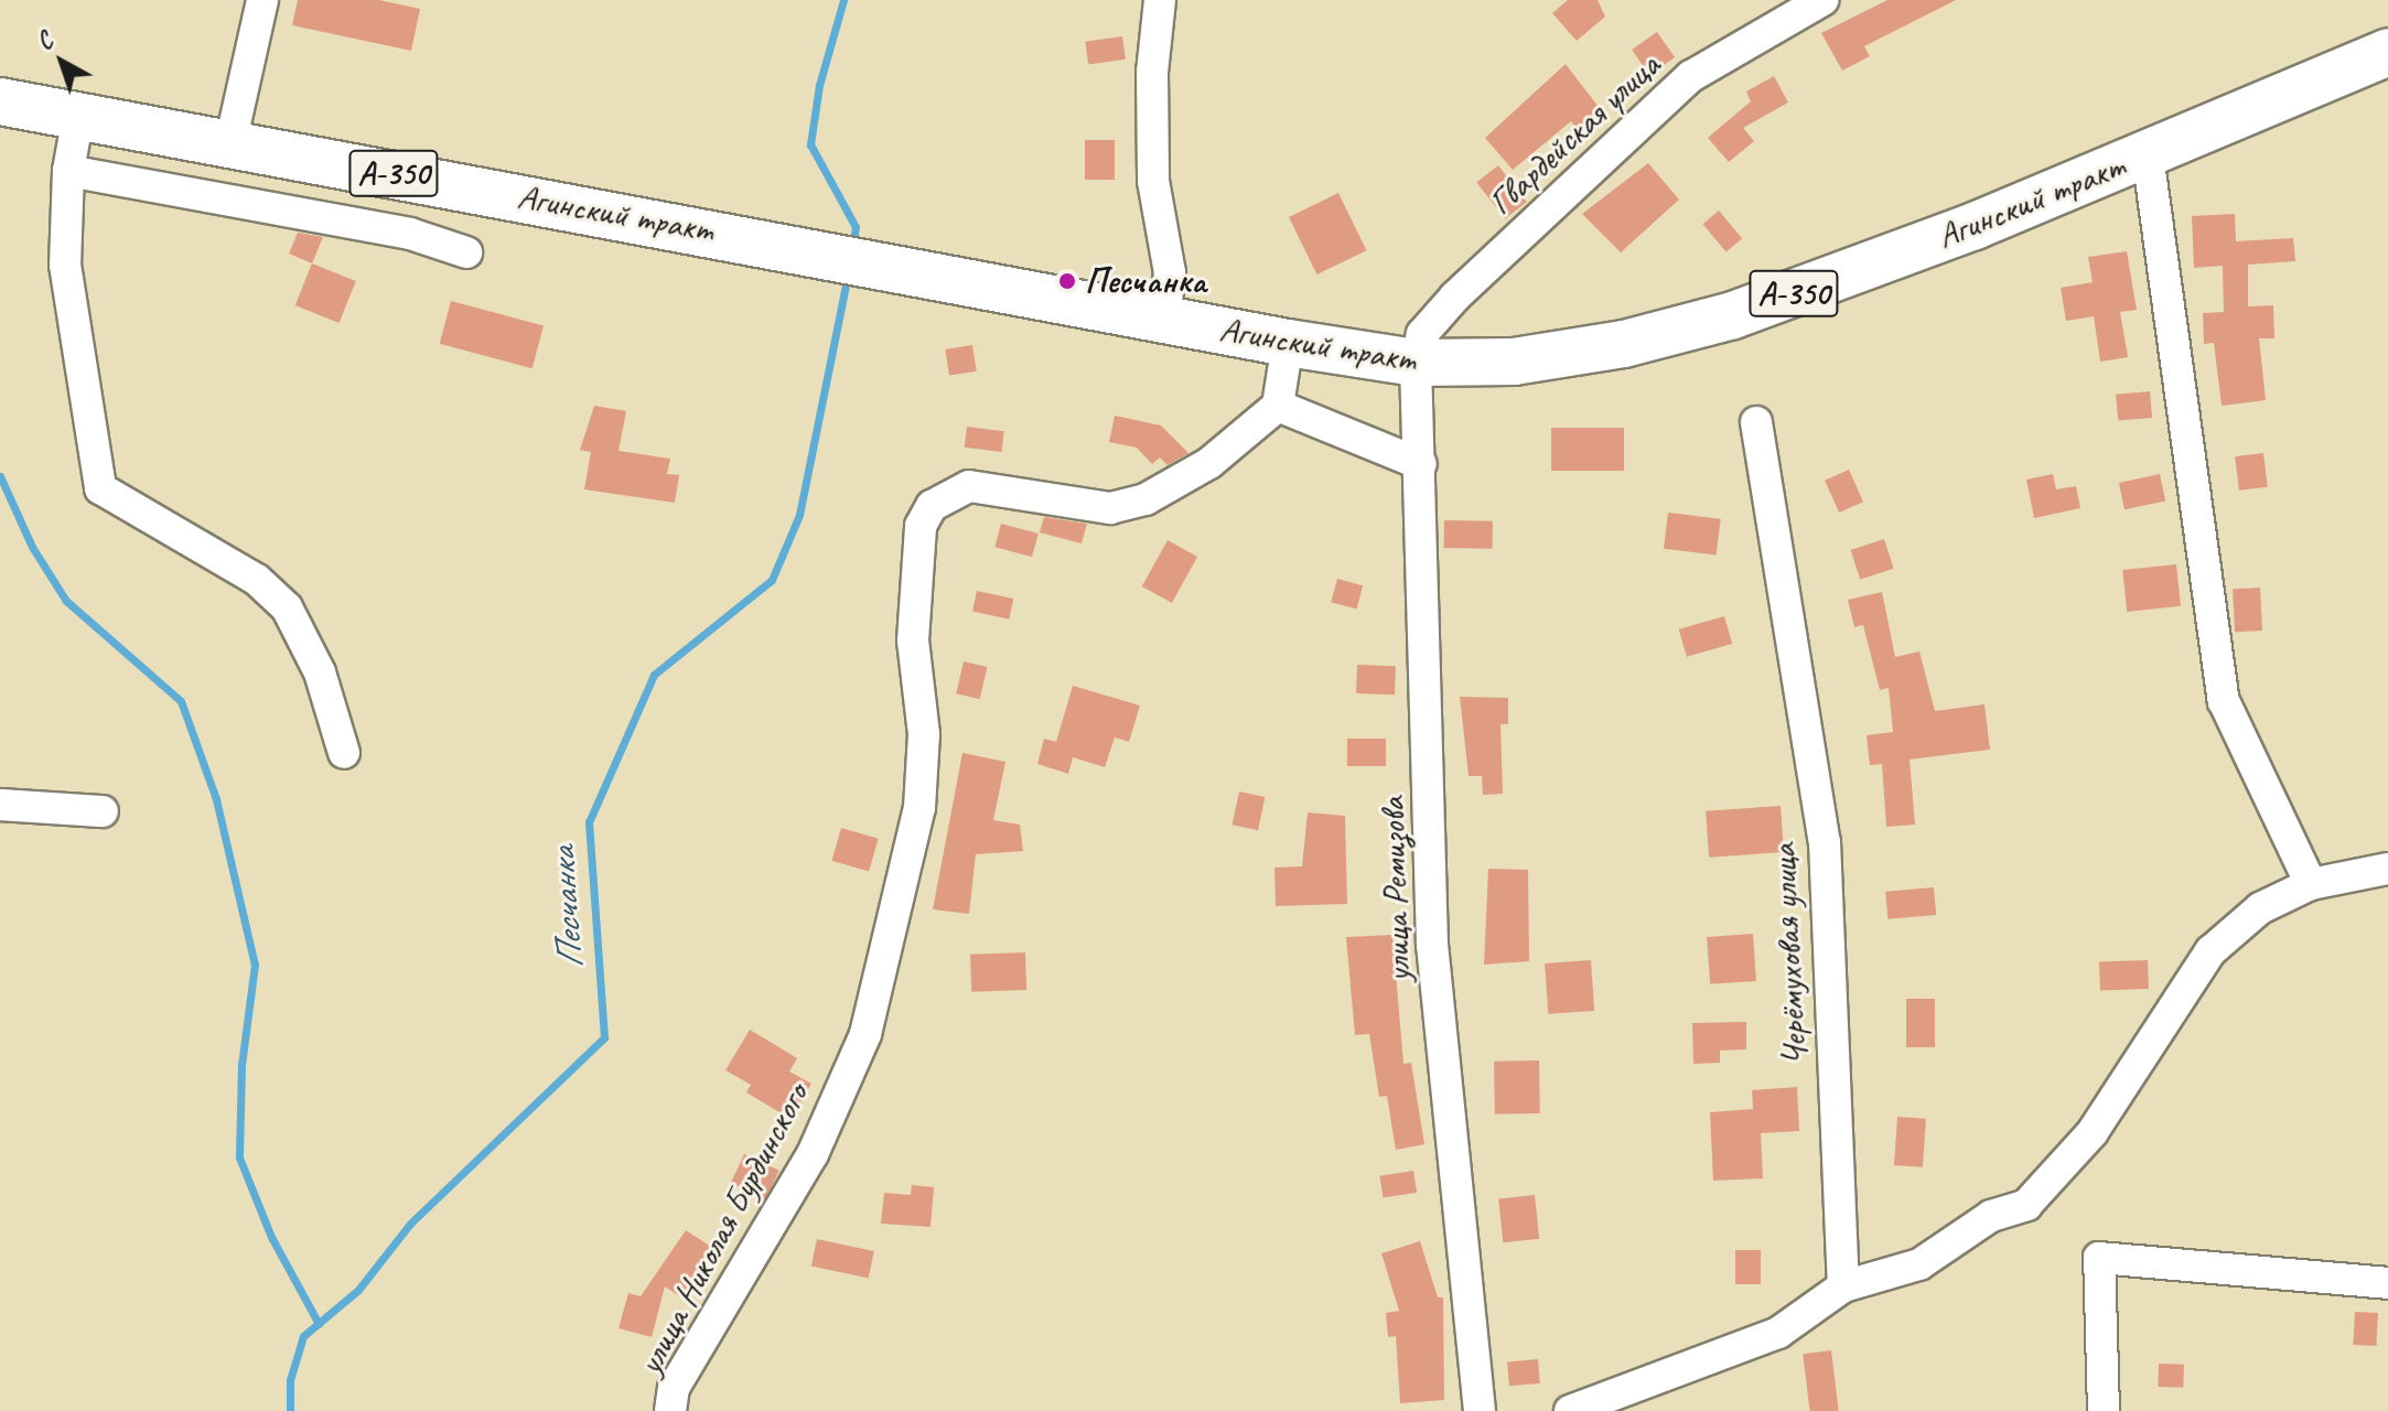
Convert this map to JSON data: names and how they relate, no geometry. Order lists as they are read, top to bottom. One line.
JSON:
{"streets":{"highway":["А-350","Агинский тракт"],"street":["Гвардейская улица","улица Ремизова","Черёмуховая улица","улица Николая Бурдинского"]},"crossings":[["Гвардейская улица","Агинский тракт"],["Гвардейская улица","улица Ремизова"],["Агинский тракт","улица Ремизова"]],"water":["Песчанка"],"places":["Песчанка"],"north":"top left"}
